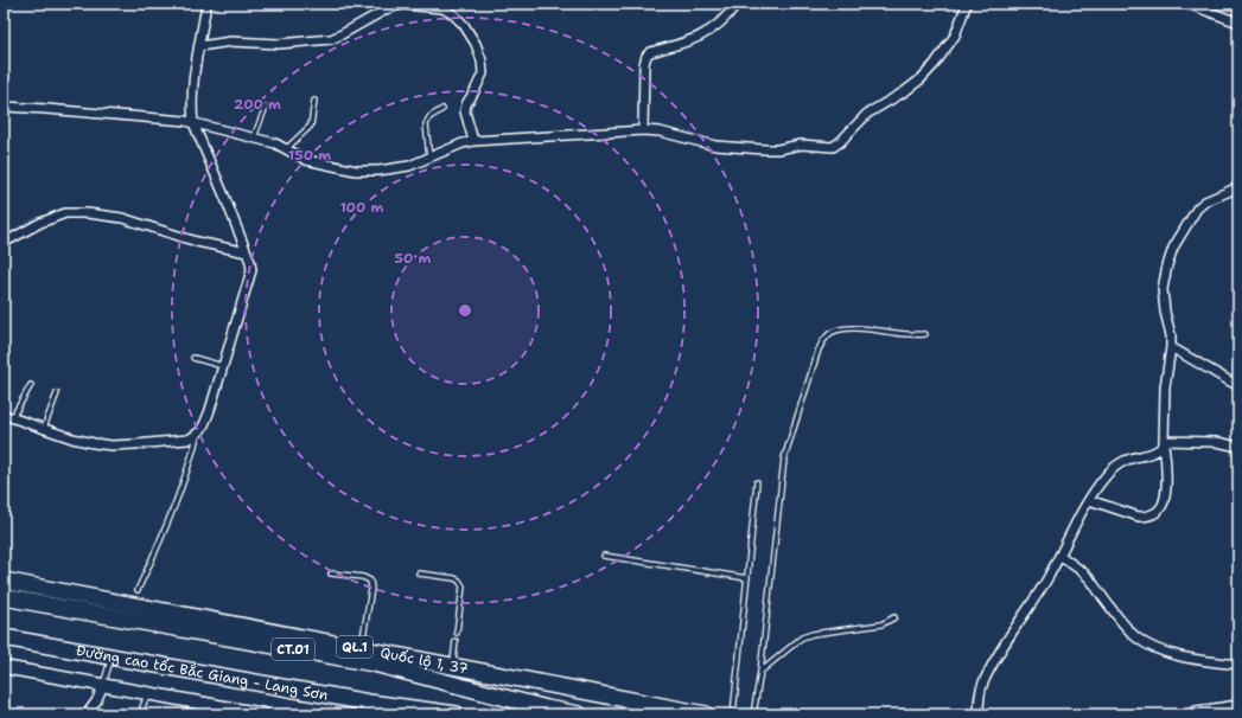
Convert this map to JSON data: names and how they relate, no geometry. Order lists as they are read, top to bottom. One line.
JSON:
{"streets":{"highway":["QL.1","CT.01","Quốc lộ 1, 37","Đường cao tốc Bắc Giang - Lạng Sơn"]},"rings":["200 m","150 m","100 m","50 m"]}
